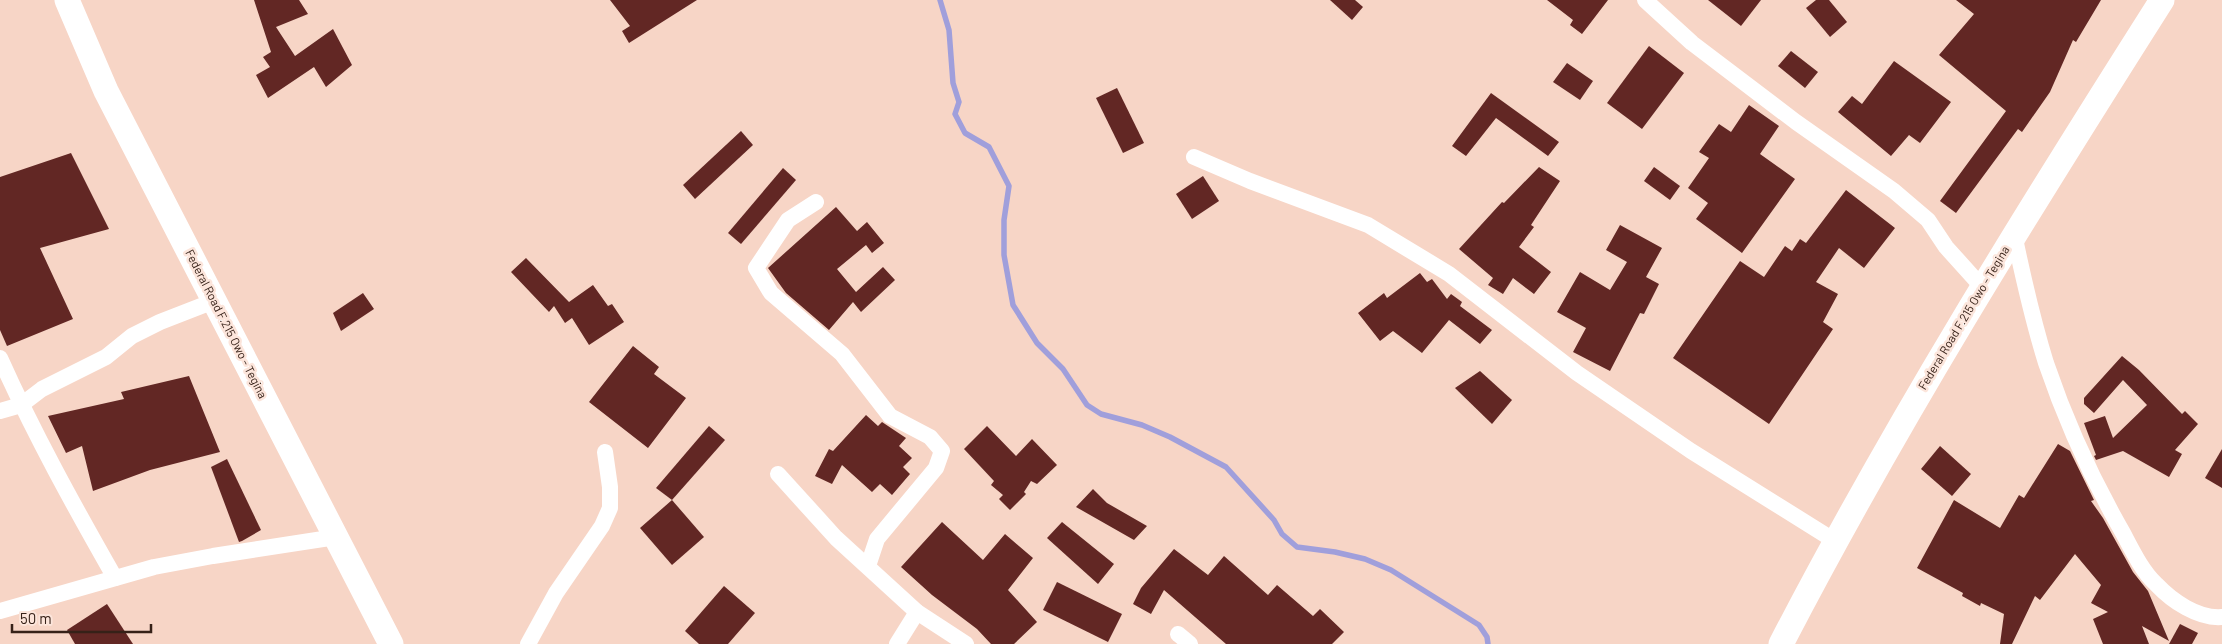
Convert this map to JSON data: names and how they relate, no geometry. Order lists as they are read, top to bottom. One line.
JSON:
{"streets":{"main road":["Federal Road F.215 Owo - Tegina"]},"scale_bar":"50 m"}
